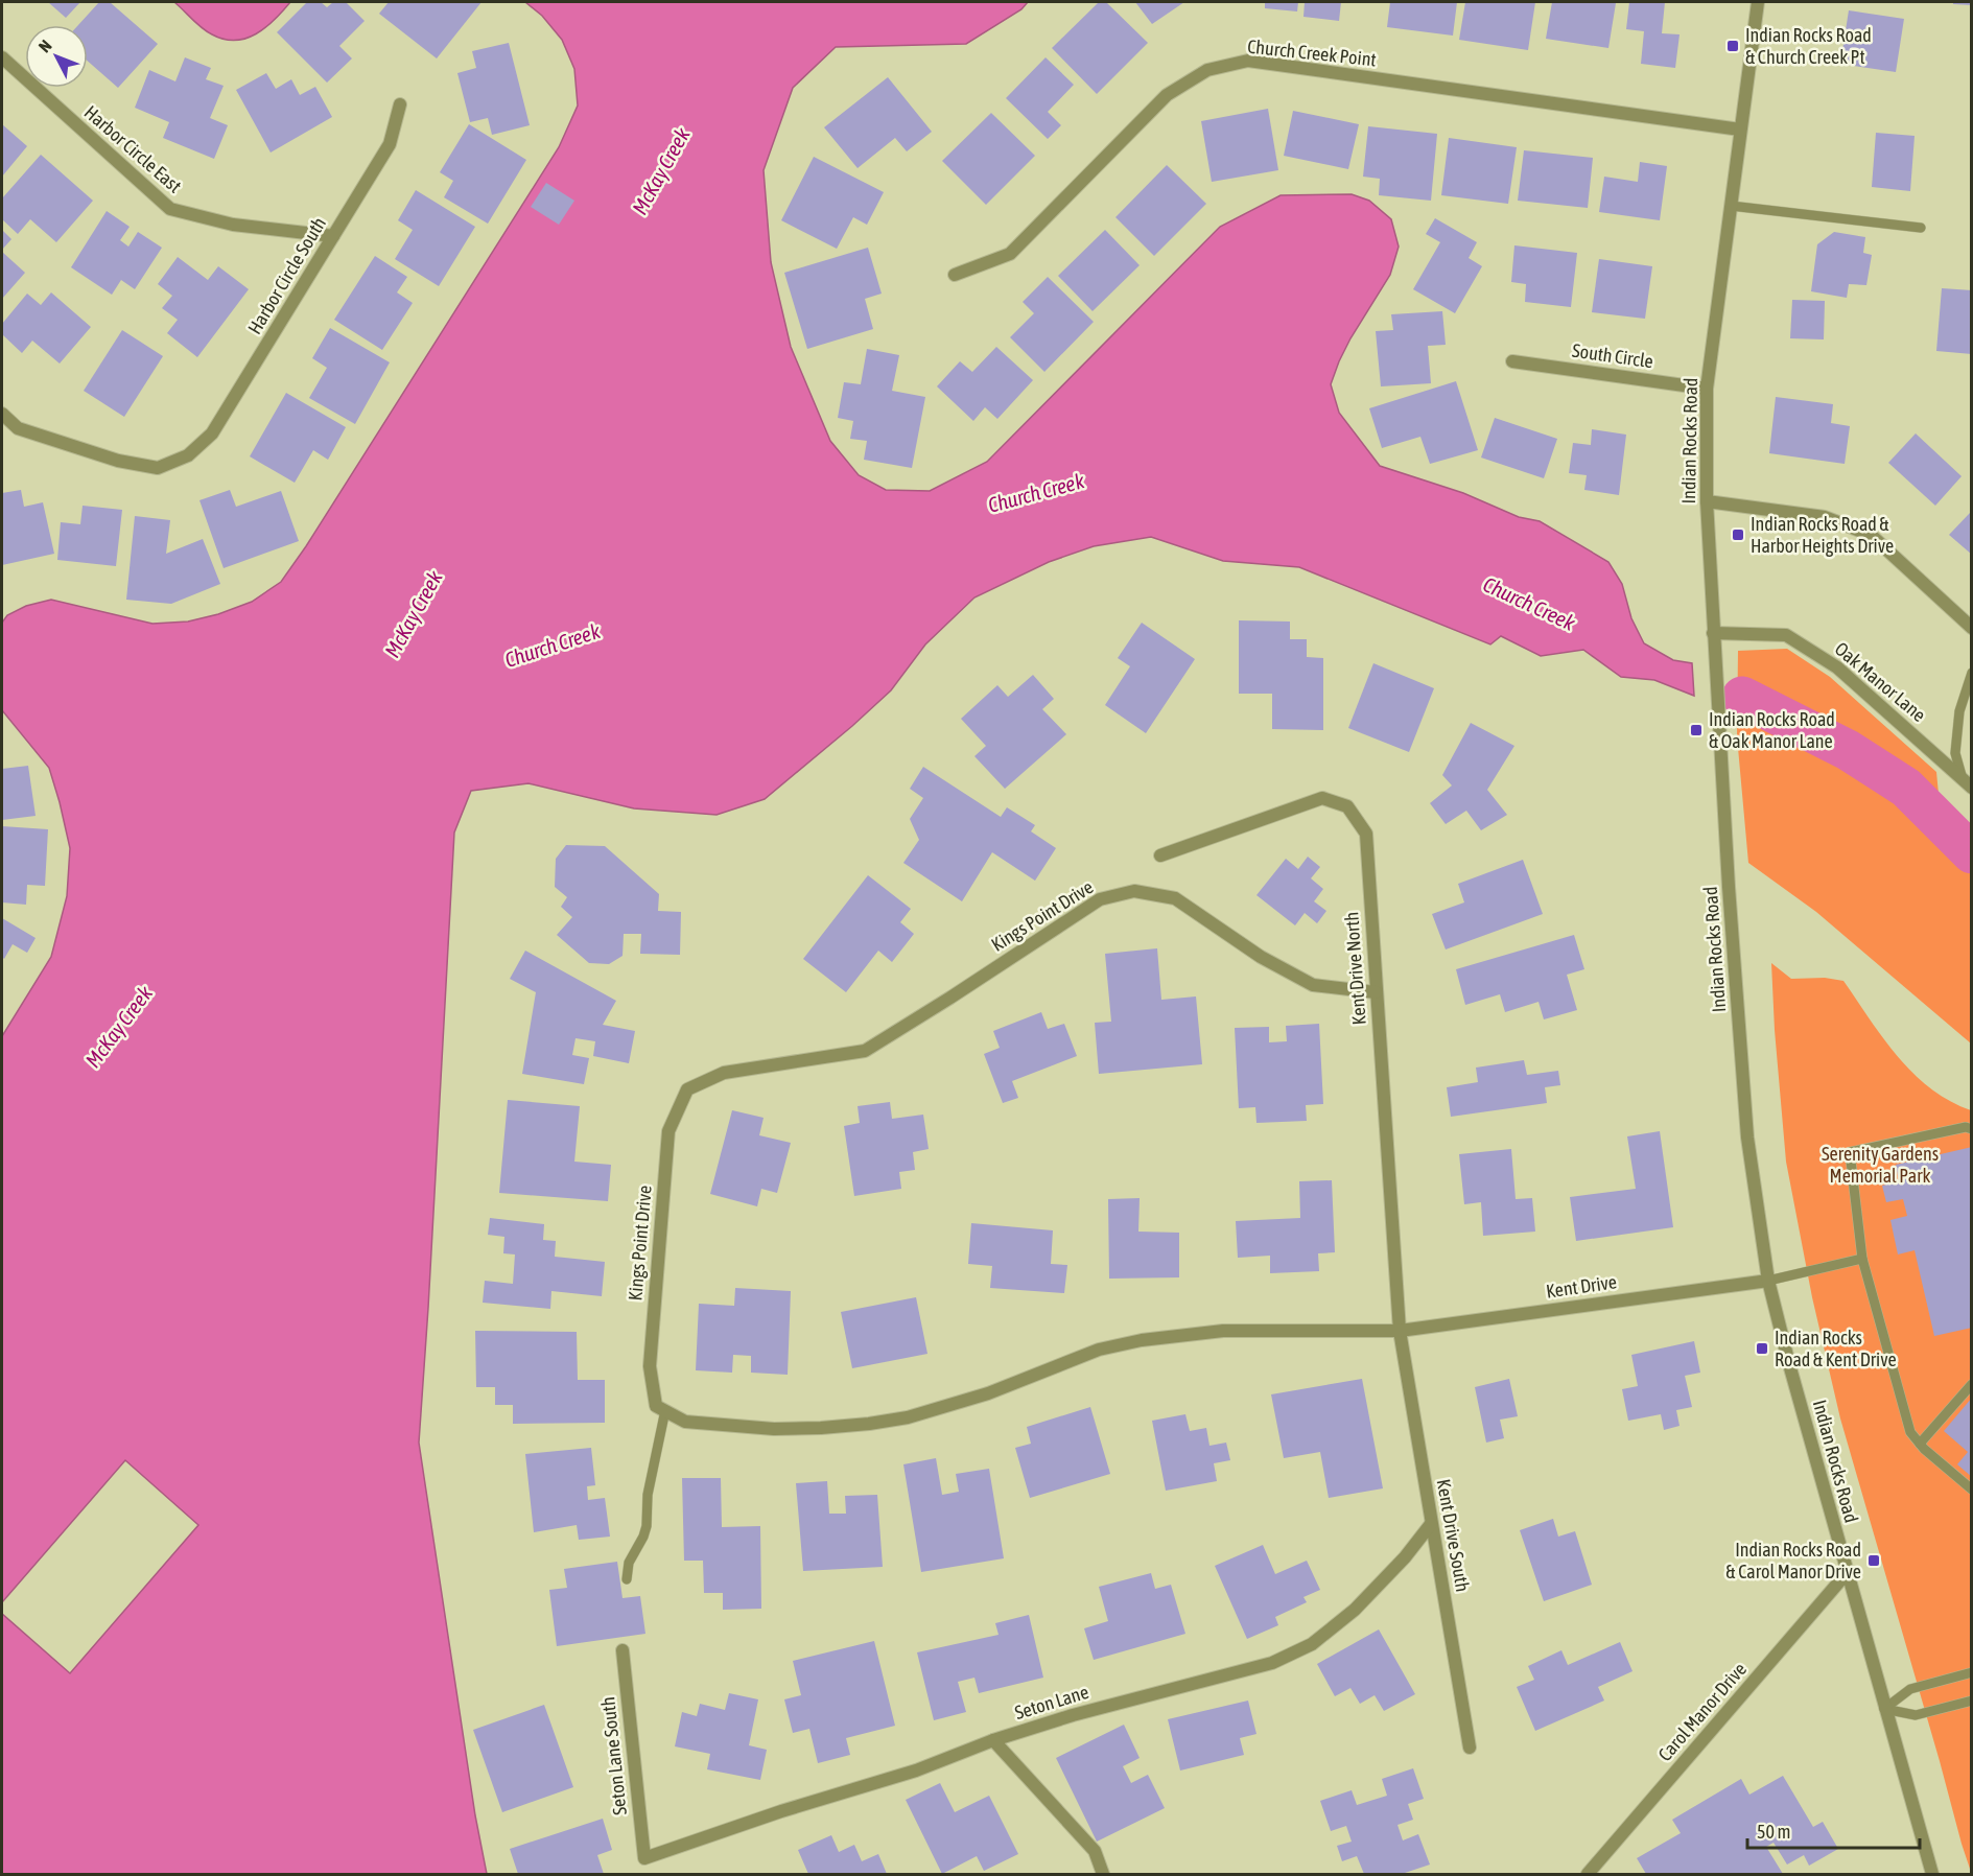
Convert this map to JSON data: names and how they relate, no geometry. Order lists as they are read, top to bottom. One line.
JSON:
{"streets":{"street":["Church Creek Point","Harbor Circle East","Harbor Circle South","South Circle","Indian Rocks Road","Oak Manor Lane","Kings Point Drive","Kent Drive North","Kent Drive","Kent Drive South","Seton Lane","Carol Manor Drive","Seton Lane South"]},"crossings":[["Church Creek Point","Indian Rocks Road"],["Harbor Circle East","Harbor Circle South"],["South Circle","Indian Rocks Road"],["Indian Rocks Road","Oak Manor Lane"],["Indian Rocks Road","Kent Drive"],["Indian Rocks Road","Carol Manor Drive"],["Kings Point Drive","Kent Drive North"],["Kent Drive North","Kent Drive"],["Kent Drive North","Kent Drive South"],["Kent Drive","Kent Drive South"],["Kent Drive South","Seton Lane"],["Seton Lane","Seton Lane South"]],"water":["McKay Creek","Church Creek"],"parks":["Serenity Gardens Memorial Park"],"places":{"transit":["Indian Rocks Road & Church Creek Pt","Indian Rocks Road & Harbor Heights Drive","Indian Rocks Road & Oak Manor Lane","Indian Rocks Road & Kent Drive","Indian Rocks Road & Carol Manor Drive"]},"scale_bar":"50 m","north":"top left"}
